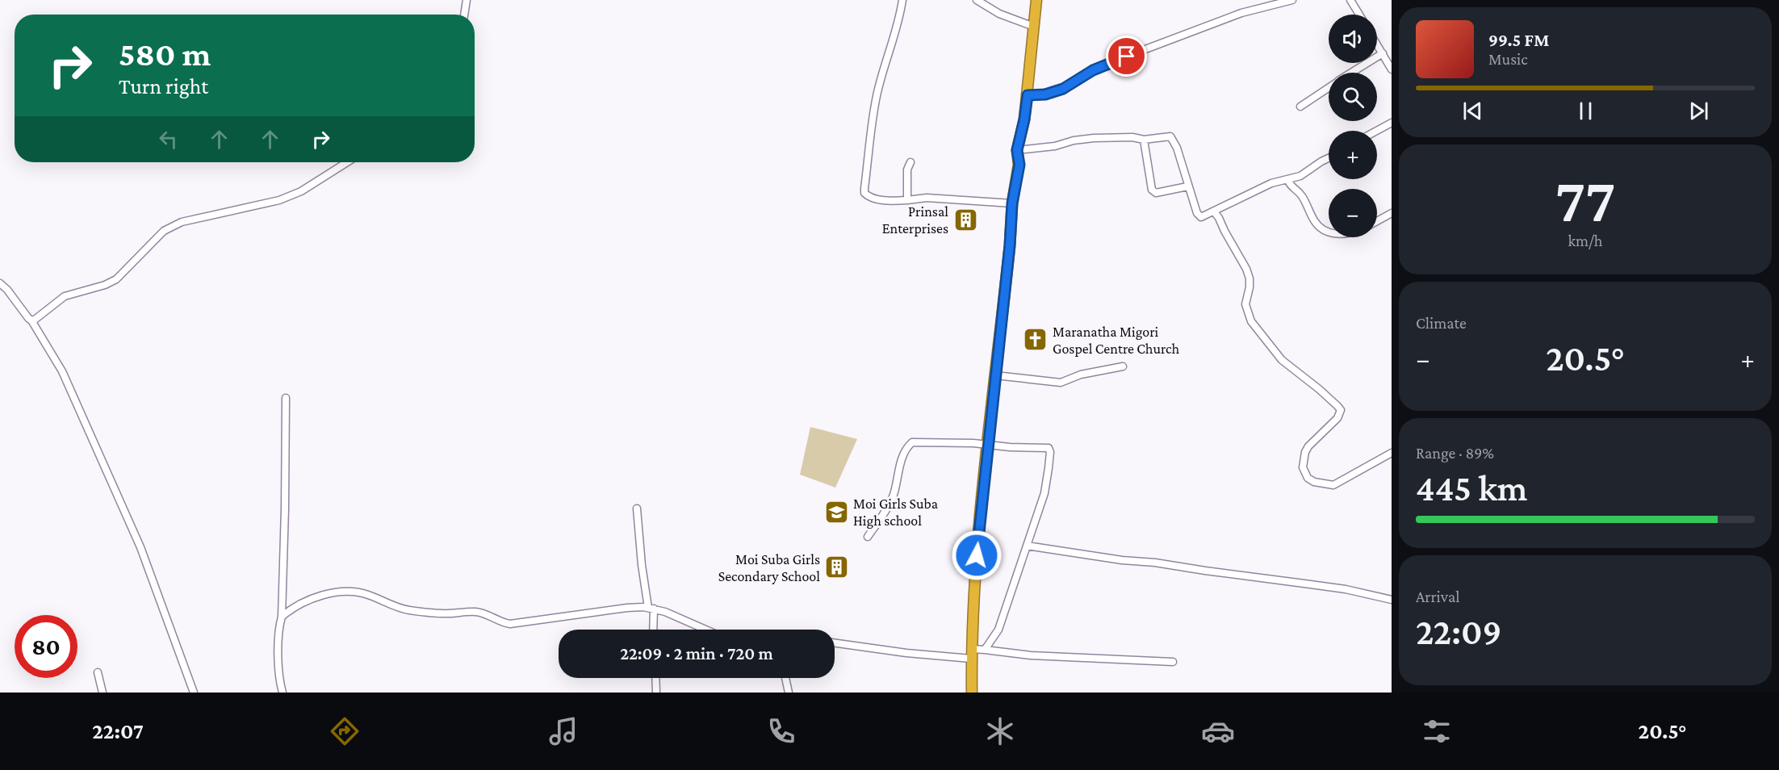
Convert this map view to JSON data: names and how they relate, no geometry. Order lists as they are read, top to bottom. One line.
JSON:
{"places":{"building":["Prinsal Enterprises","Moi Suba Girls Secondary School"],"church":["Maranatha Migori Gospel Centre Church"],"school or university":["Moi Girls Suba High school"]},"page":{"map_buttons":["+","−"],"turn":["580 m","Turn right"],"song":["99.5 FM","Music"],"tile":[["77","km/h"],"Climate",["Range · 89%","445 km"],["Arrival","22:09"]],"heat":["−","20.5°","+"],"limit":"80","trip":"22:09 · 2 min · 720 m","tabs":["22:07","20.5°"]}}
